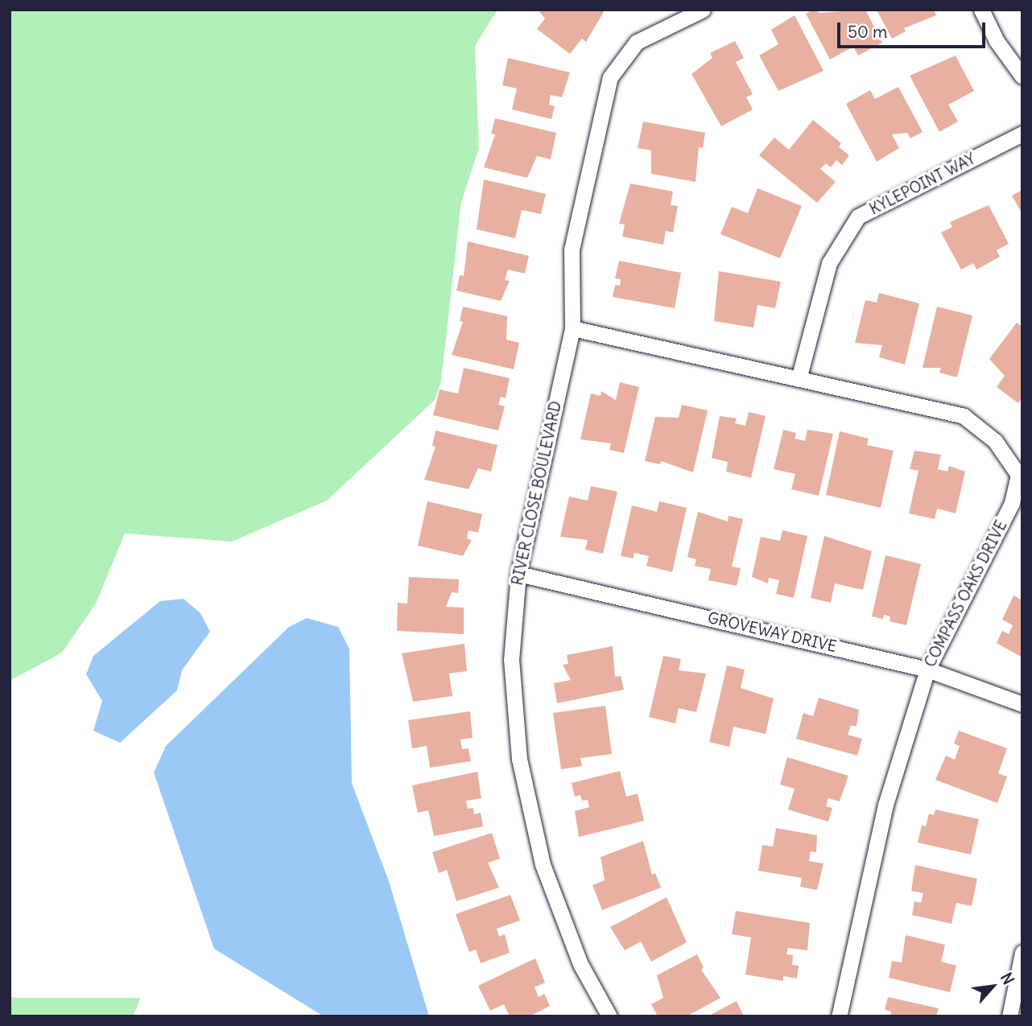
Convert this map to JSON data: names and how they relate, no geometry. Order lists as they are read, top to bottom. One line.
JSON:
{"streets":{"street":["KYLEPOINT WAY","RIVER CLOSE BOULEVARD","COMPASS OAKS DRIVE","GROVEWAY DRIVE"]},"crossings":[["KYLEPOINT WAY","COMPASS OAKS DRIVE"],["RIVER CLOSE BOULEVARD","COMPASS OAKS DRIVE"],["RIVER CLOSE BOULEVARD","GROVEWAY DRIVE"],["COMPASS OAKS DRIVE","GROVEWAY DRIVE"]],"scale_bar":"50 m","north":"top right"}
